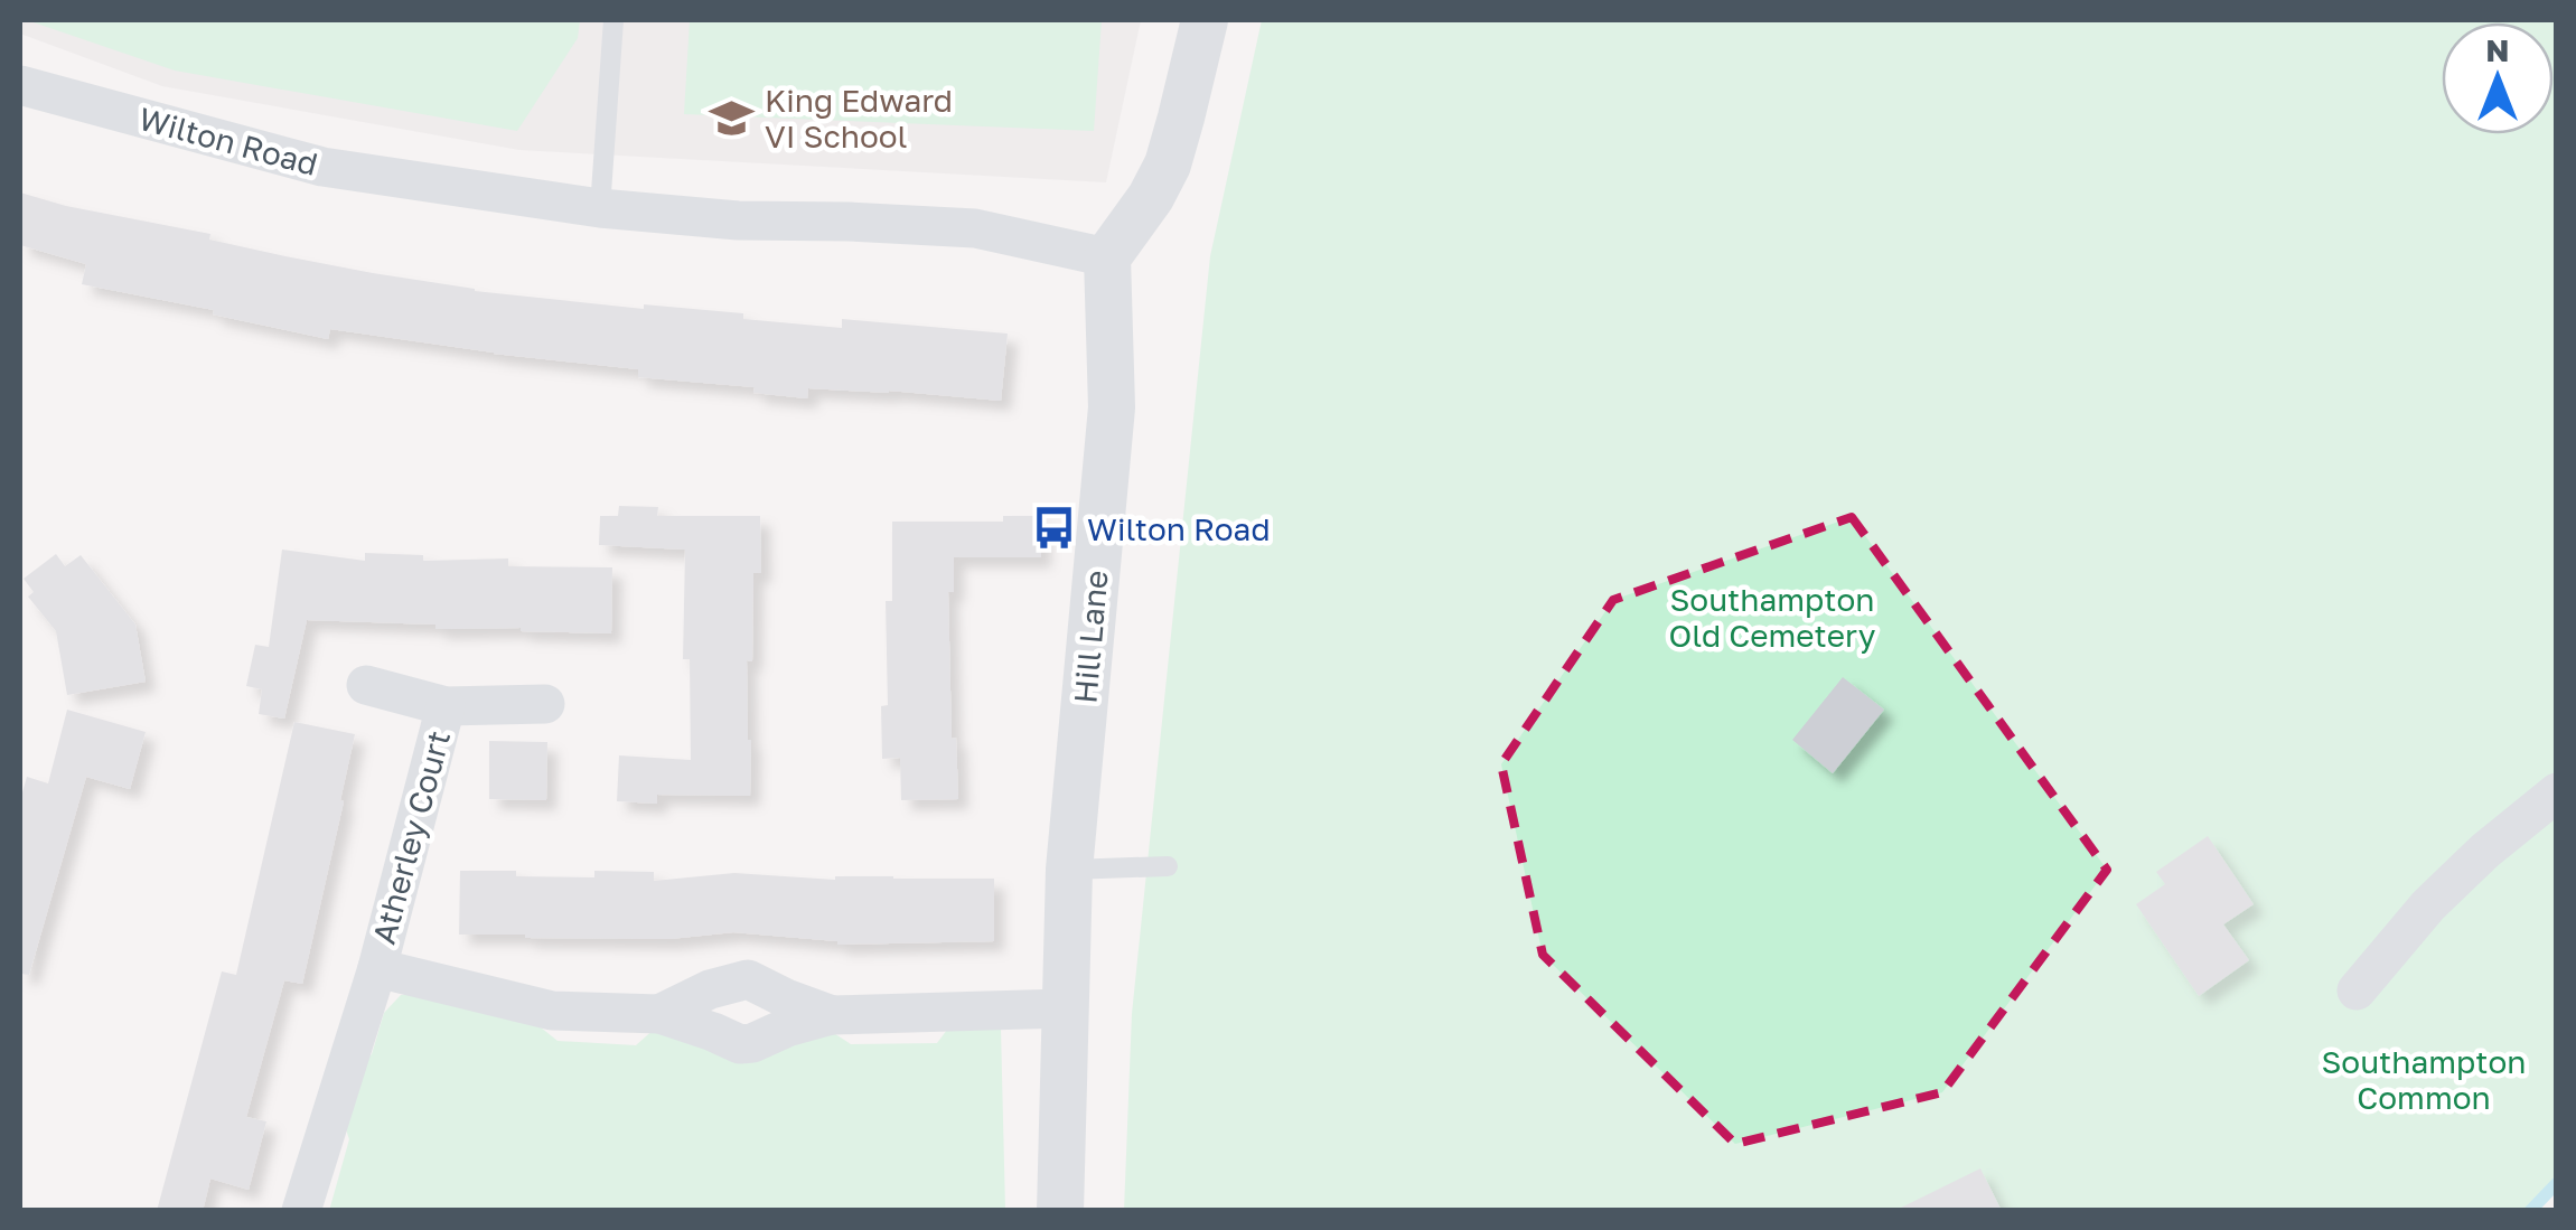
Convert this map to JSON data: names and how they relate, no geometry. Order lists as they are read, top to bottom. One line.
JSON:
{"streets":{"street":["Wilton Road","Hill Lane","Atherley Court"]},"crossings":[["Wilton Road","Hill Lane"],["Hill Lane","Atherley Court"]],"parks":["Southampton Old Cemetery","Southampton Common"],"places":{"school or university":["King Edward VI School"],"bus stop":["Wilton Road"]},"north":"top"}
